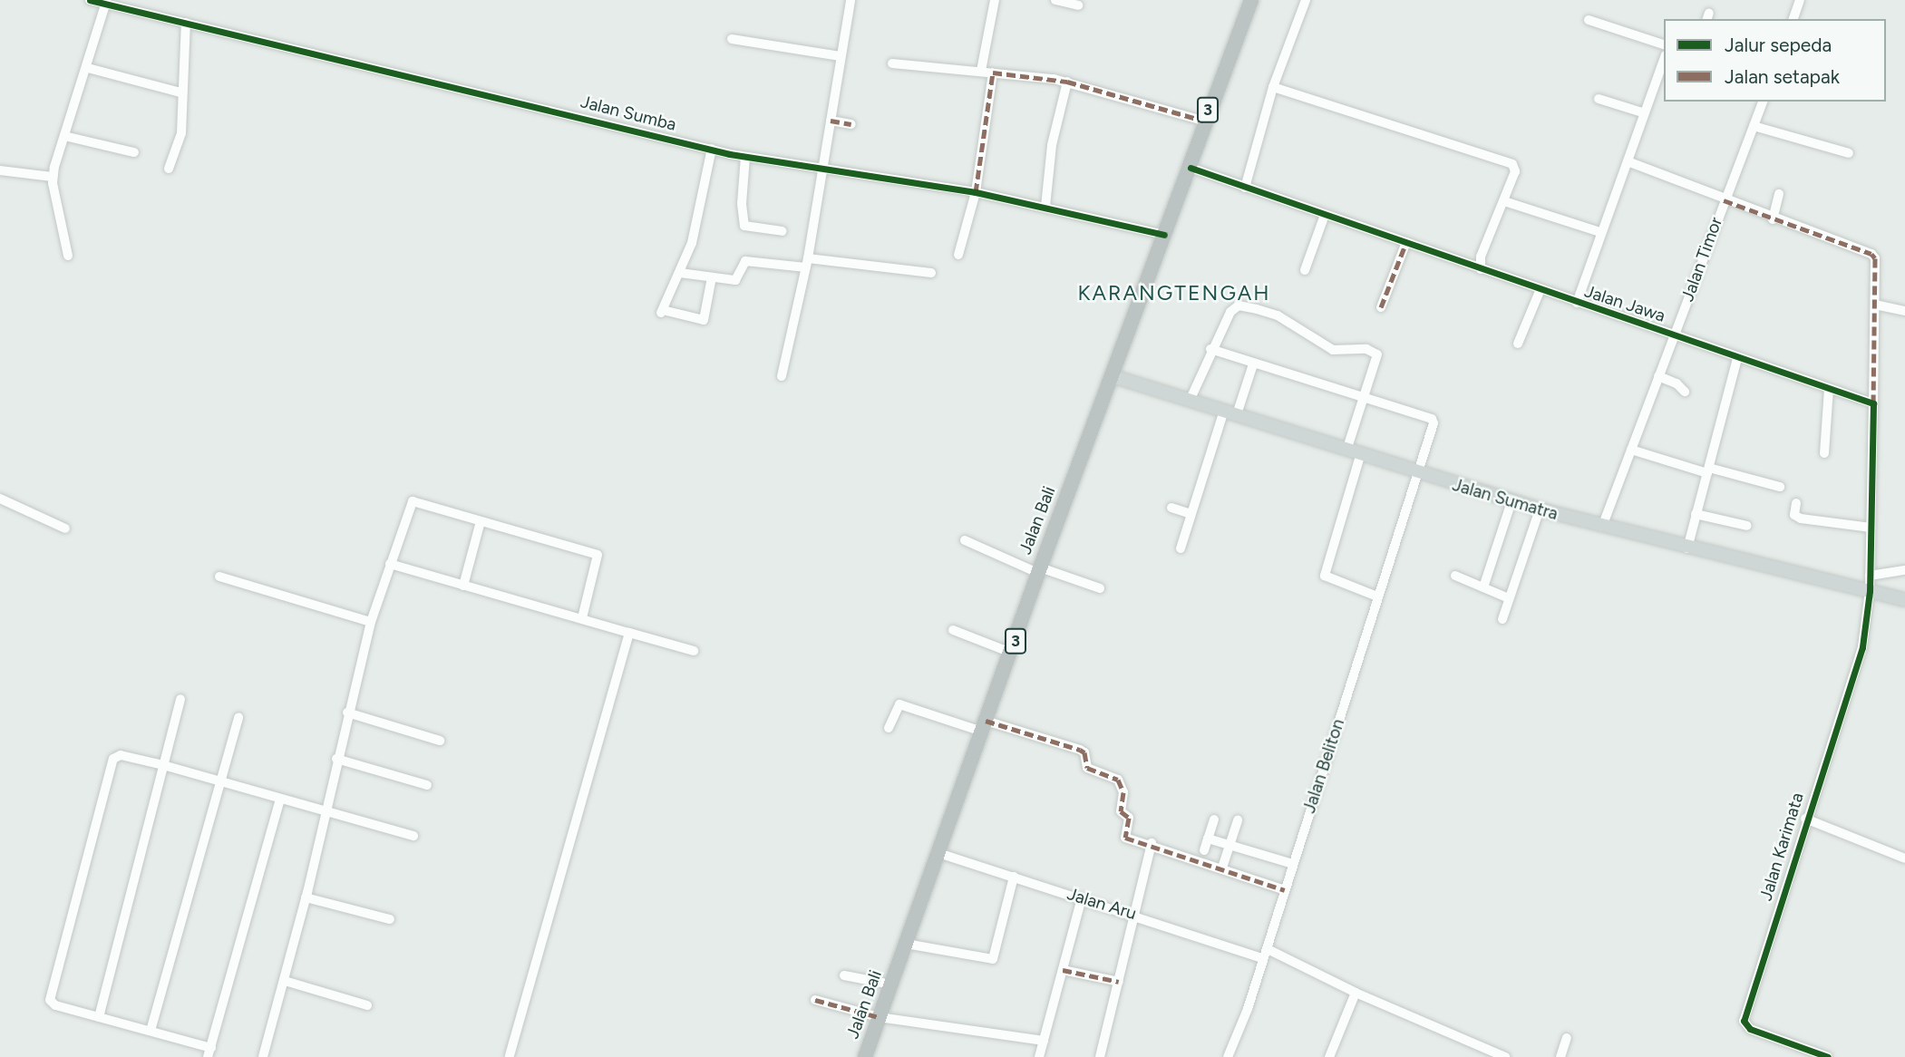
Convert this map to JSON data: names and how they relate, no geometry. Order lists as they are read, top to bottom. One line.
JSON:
{"streets":{"highway":["3","Jalan Bali"],"main road":["Jalan Sumatra"],"street":["Jalan Sumba","Jalan Timor","Jalan Jawa","Jalan Beliton","Jalan Karimata","Jalan Aru"]},"crossings":[["Jalan Sumba","Jalan Bali"],["Jalan Timor","Jalan Jawa"],["Jalan Timor","Jalan Sumatra"],["Jalan Jawa","Jalan Bali"],["Jalan Sumatra","Jalan Bali"],["Jalan Sumatra","Jalan Beliton"],["Jalan Sumatra","Jalan Karimata"],["Jalan Bali","Jalan Aru"],["Jalan Beliton","Jalan Aru"]],"districts":["KARANGTENGAH"],"legend":["Jalur sepeda","Jalan setapak"]}
